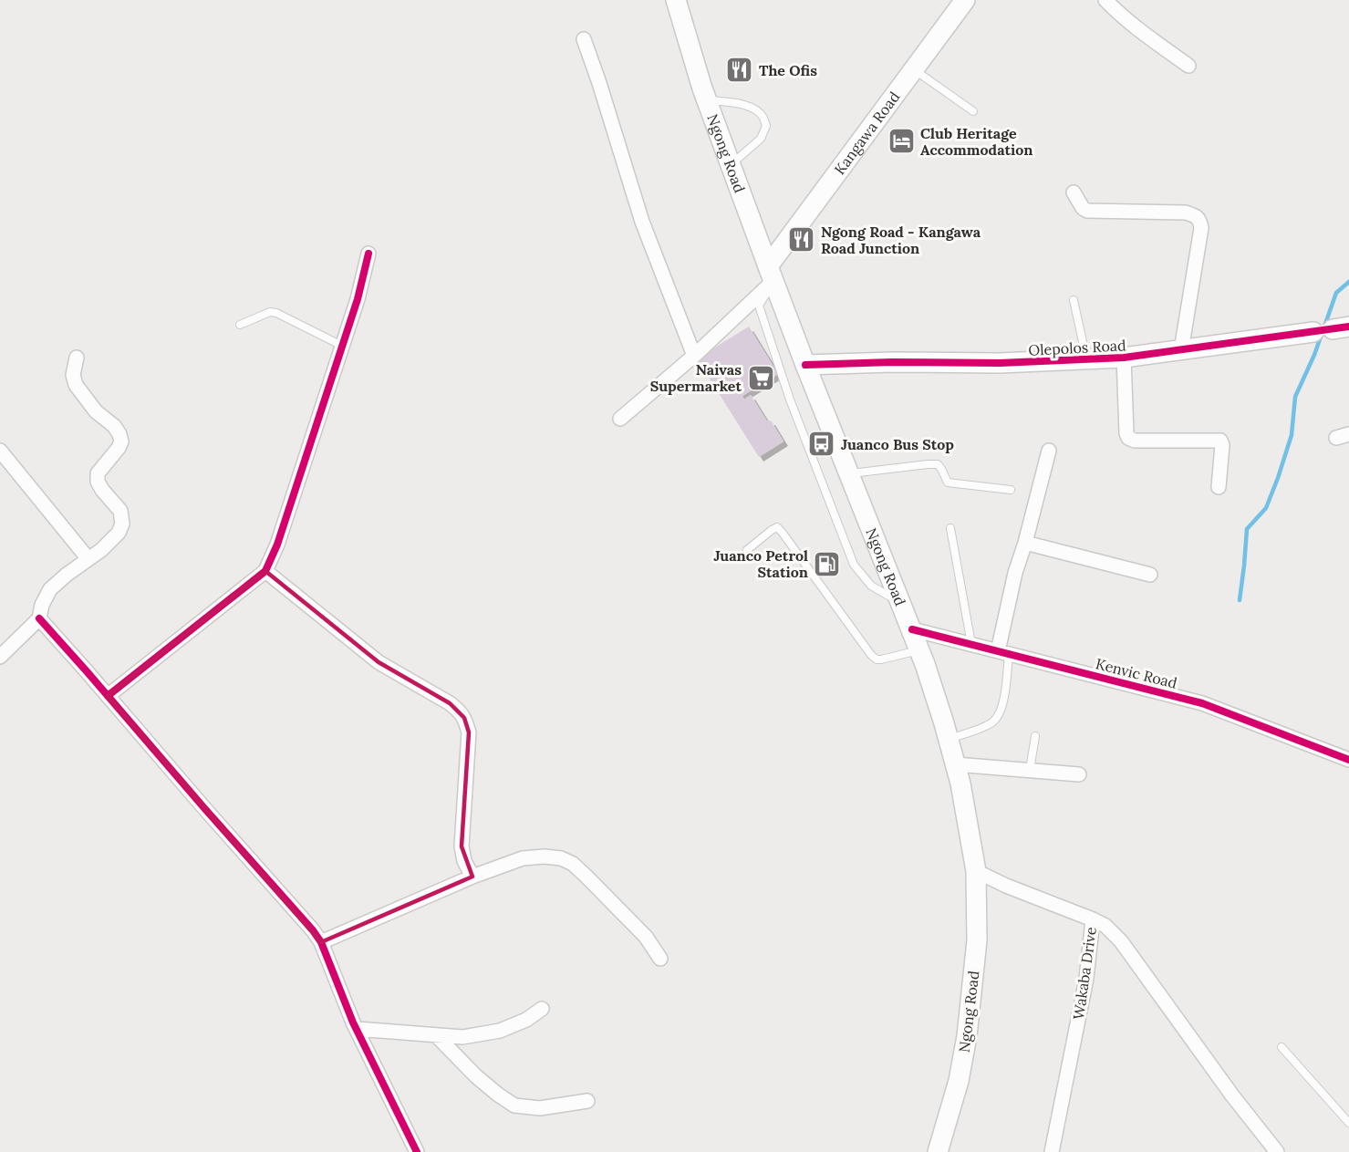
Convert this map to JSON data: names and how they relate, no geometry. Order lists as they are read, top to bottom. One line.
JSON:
{"streets":{"main road":["Kangawa Road","Ngong Road","Olepolos Road"],"street":["Kenvic Road","Wakaba Drive"]},"crossings":[["Kangawa Road","Ngong Road"],["Ngong Road","Olepolos Road"],["Ngong Road","Kenvic Road"],["Ngong Road","Wakaba Drive"]],"places":{"restaurant":["The Ofis","Ngong Road - Kangawa Road Junction"],"hotel":["Club Heritage Accommodation"],"supermarket":["Naivas Supermarket"],"bus stop":["Juanco Bus Stop"],"fuel station":["Juanco Petrol Station"]}}
